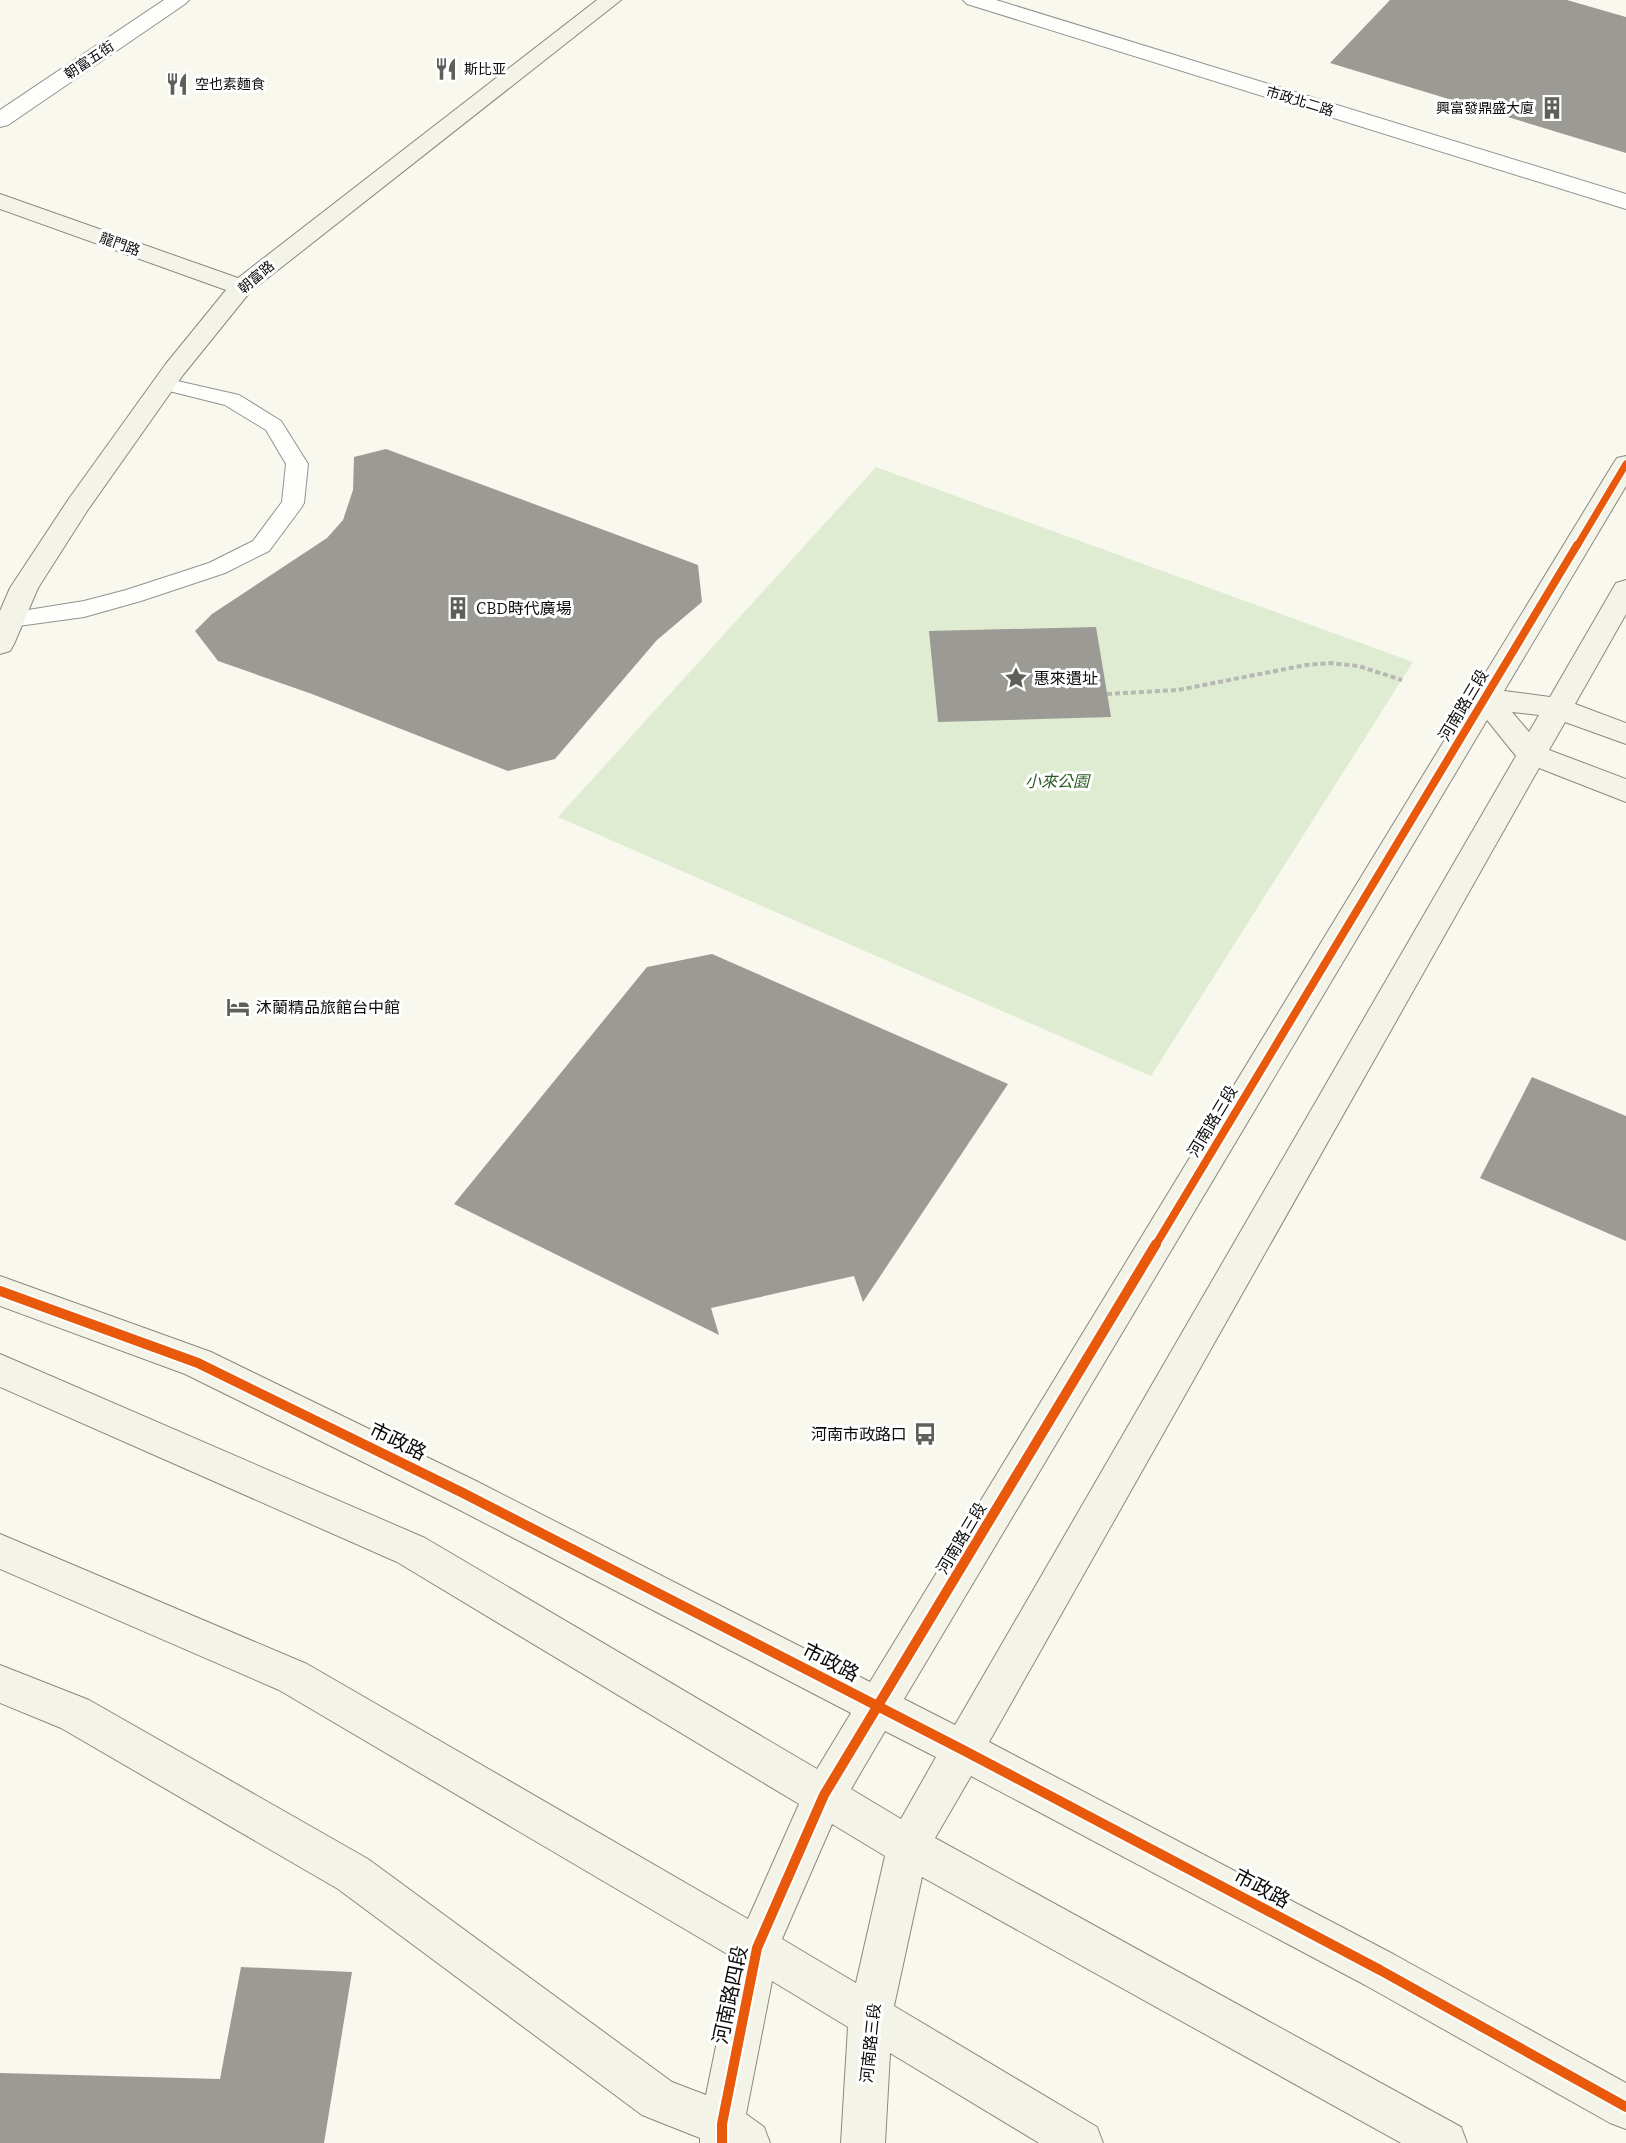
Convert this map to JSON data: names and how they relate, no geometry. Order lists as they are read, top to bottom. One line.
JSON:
{"streets":{"street":["朝富五街","市政北二路","龍門路","朝富路","河南路三段","市政路","河南路四段"]},"crossings":[["龍門路","朝富路"],["河南路三段","市政路"],["河南路三段","河南路四段"]],"parks":["小來公園"],"places":{"restaurant":["斯比亚","空也素麵食"],"building":["興富發鼎盛大廈","CBD時代廣場"],"place":["惠來遺址"],"hotel":["沐蘭精品旅館台中館"],"bus stop":["河南市政路口"]}}
